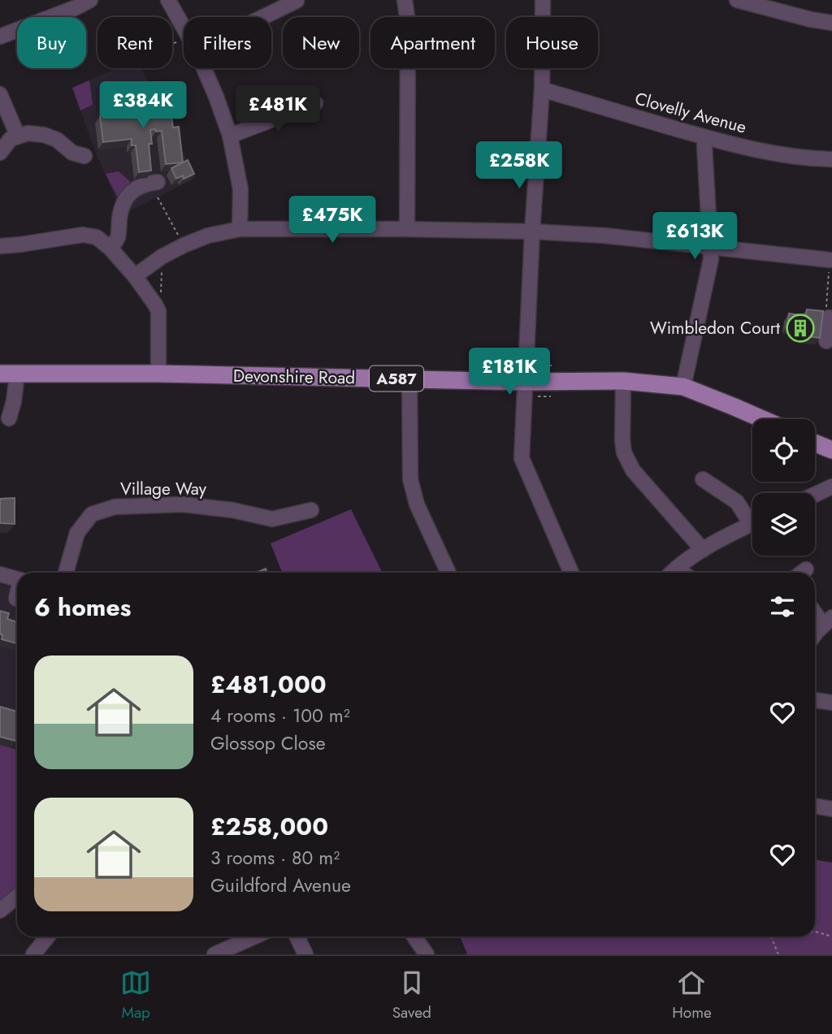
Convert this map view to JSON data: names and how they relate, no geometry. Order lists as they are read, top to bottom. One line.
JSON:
{"streets":{"main road":["Devonshire Road","A587"],"street":["Clovelly Avenue","Village Way"]},"places":{"building":["Wimbledon Court"]},"page":{"chip":["Buy","Rent","Filters","New","Apartment","House"],"price":["£384K","£481K","£258K","£475K","£613K","£181K"],"heading":"6 homes","list":[{"name":"£481,000","note":"4 rooms · 100 m² · Glossop Close"},{"name":"£258,000","note":"3 rooms · 80 m² · Guildford Avenue"}],"tabs":["Map","Saved","Home"]}}
